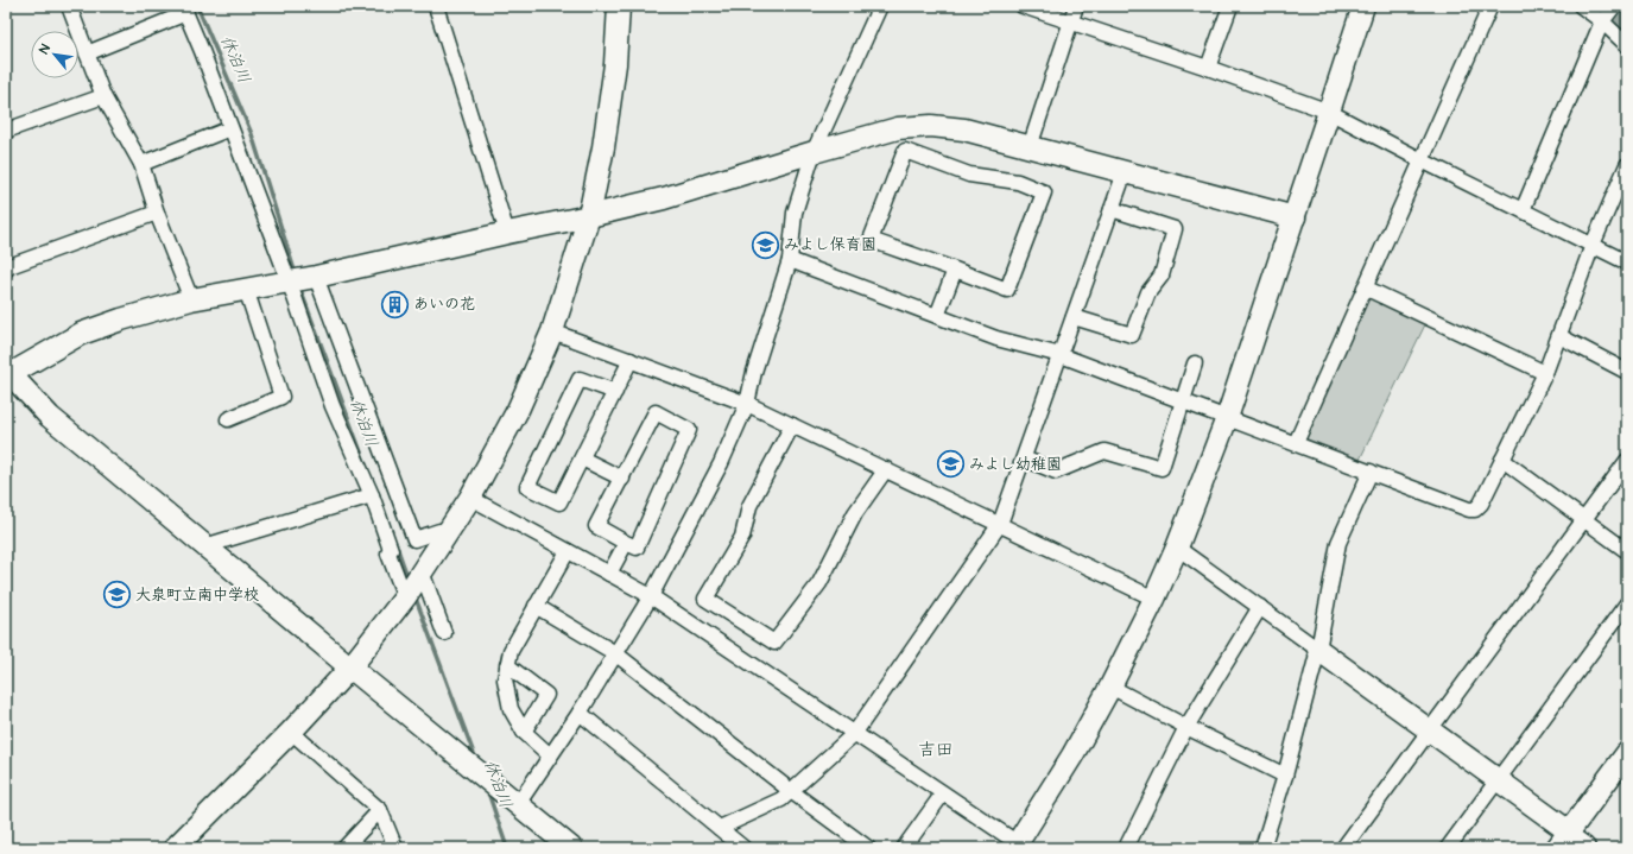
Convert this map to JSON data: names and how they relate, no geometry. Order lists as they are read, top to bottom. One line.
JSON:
{"districts":["吉田"],"water":["休泊川"],"places":{"school or university":["みよし保育園","みよし幼稚園","大泉町立南中学校"],"building":["あいの花"]},"north":"top left"}
